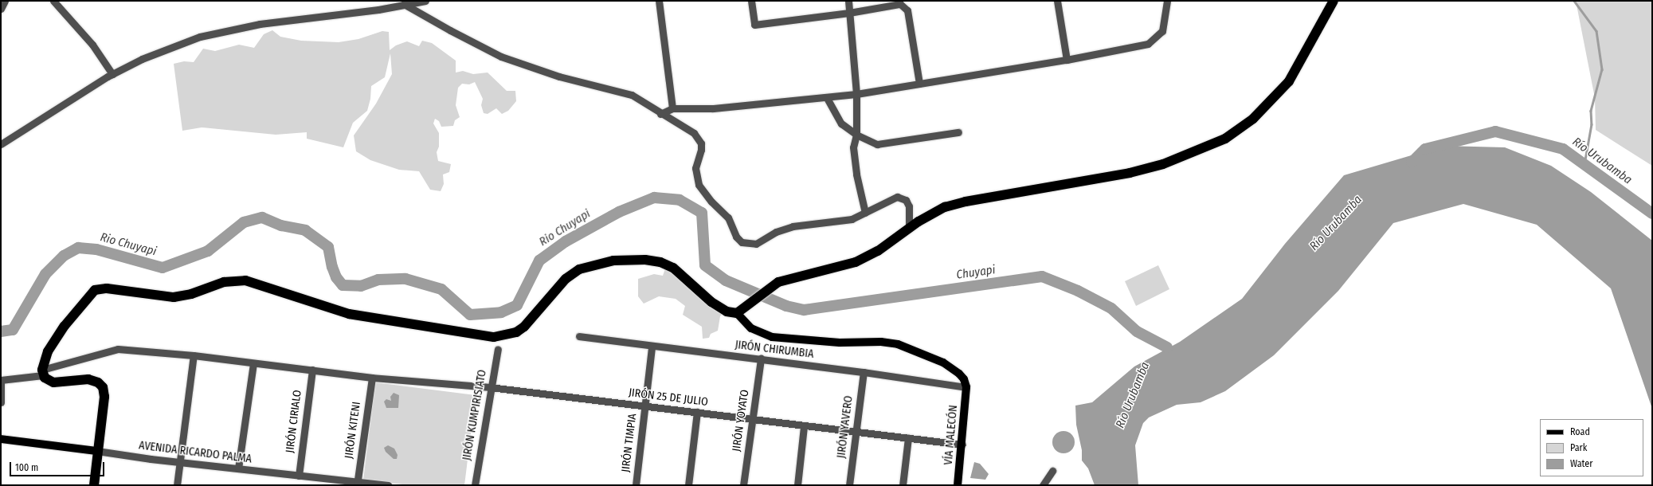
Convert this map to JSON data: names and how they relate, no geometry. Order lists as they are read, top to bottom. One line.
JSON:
{"streets":{"main road":["VÍA MALECÓN","AVENIDA RICARDO PALMA"],"street":["JIRÓN CHIRUMBIA","JIRÓN 25 DE JULIO","JIRÓN KUMPIRISIATO","JIRÓN YOYATO","JIRÓN CIRIALO","JIRÓN YAVERO","JIRÓN KITENI","JIRÓN TIMPIA"]},"crossings":[["JIRÓN CHIRUMBIA","JIRÓN YOYATO"],["JIRÓN CHIRUMBIA","JIRÓN YAVERO"],["JIRÓN CHIRUMBIA","VÍA MALECÓN"],["JIRÓN CHIRUMBIA","JIRÓN TIMPIA"],["JIRÓN 25 DE JULIO","JIRÓN KUMPIRISIATO"],["JIRÓN 25 DE JULIO","JIRÓN YOYATO"],["JIRÓN 25 DE JULIO","JIRÓN CIRIALO"],["JIRÓN 25 DE JULIO","JIRÓN YAVERO"],["JIRÓN 25 DE JULIO","JIRÓN KITENI"],["JIRÓN 25 DE JULIO","VÍA MALECÓN"],["JIRÓN 25 DE JULIO","JIRÓN TIMPIA"],["JIRÓN CIRIALO","AVENIDA RICARDO PALMA"],["JIRÓN KITENI","AVENIDA RICARDO PALMA"]],"water":["Río Urubamba","Rio Chuyapi","Chuyapi"],"legend":["Road","Park","Water"],"scale_bar":"100 m"}
